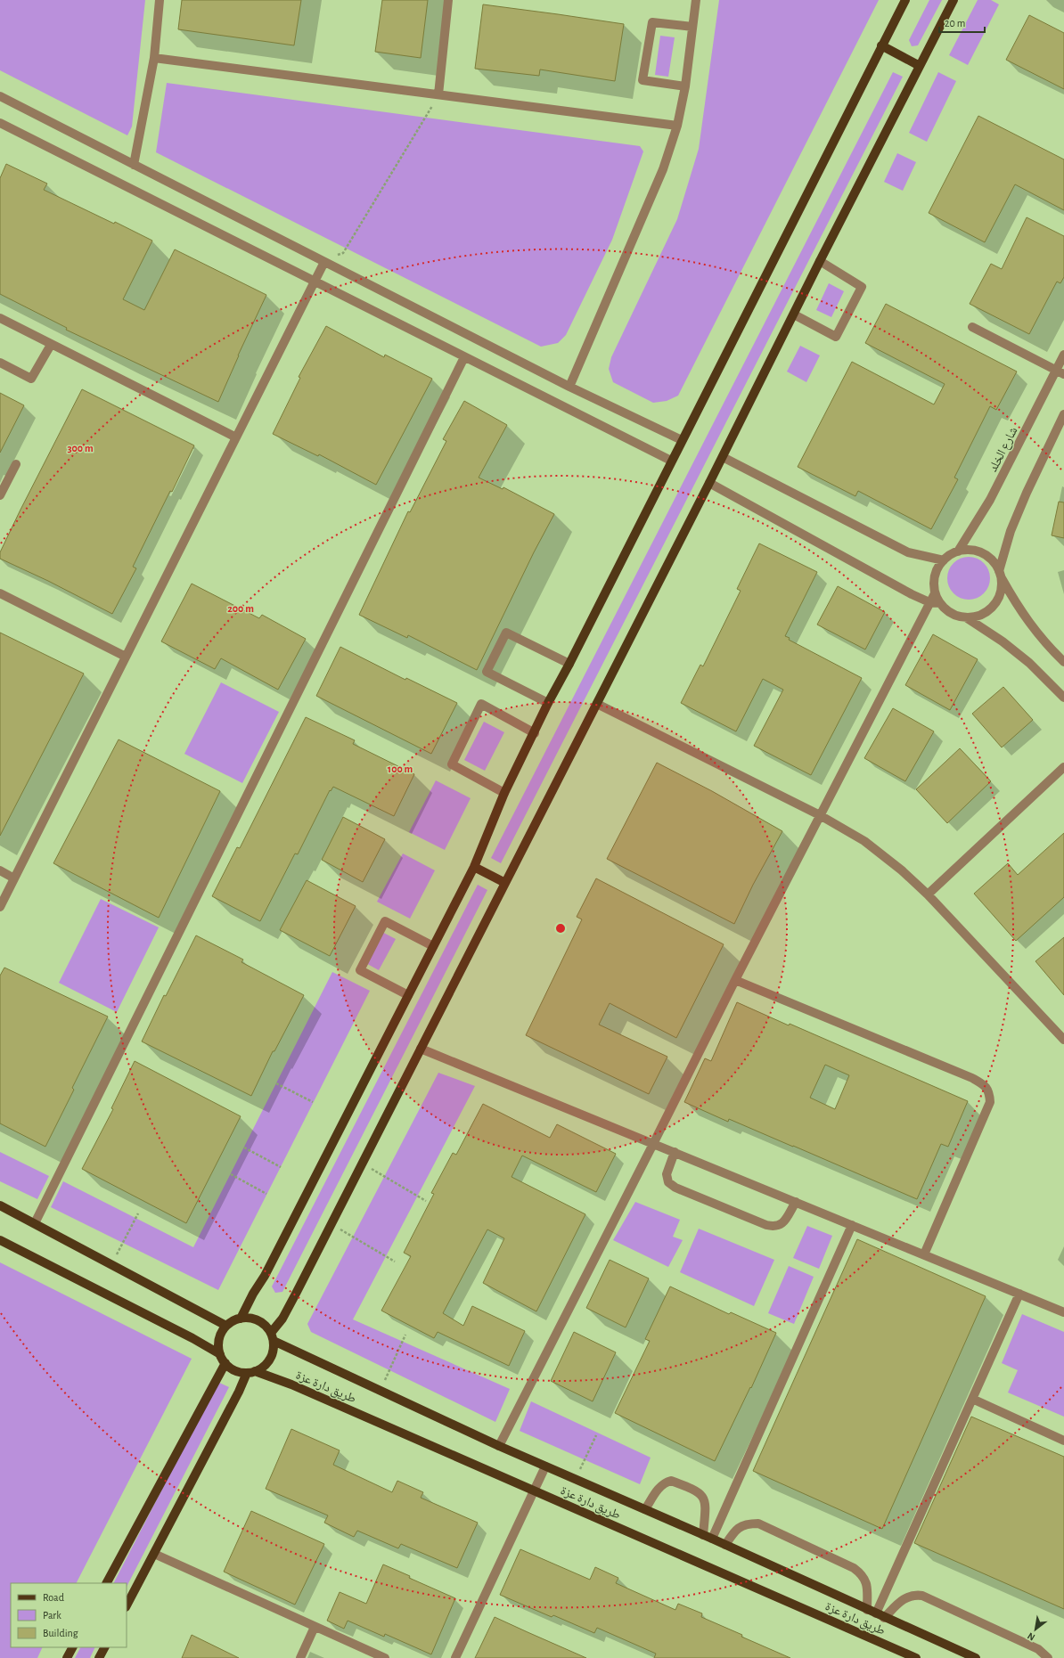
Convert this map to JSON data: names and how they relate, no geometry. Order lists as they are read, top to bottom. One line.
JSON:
{"streets":{"main road":["طريق دارة عزة"],"street":["شارع الخلد"]},"legend":["Road","Park","Building"],"scale_bar":"20 m","north":"bottom left","rings":["300 m","200 m","100 m"]}
